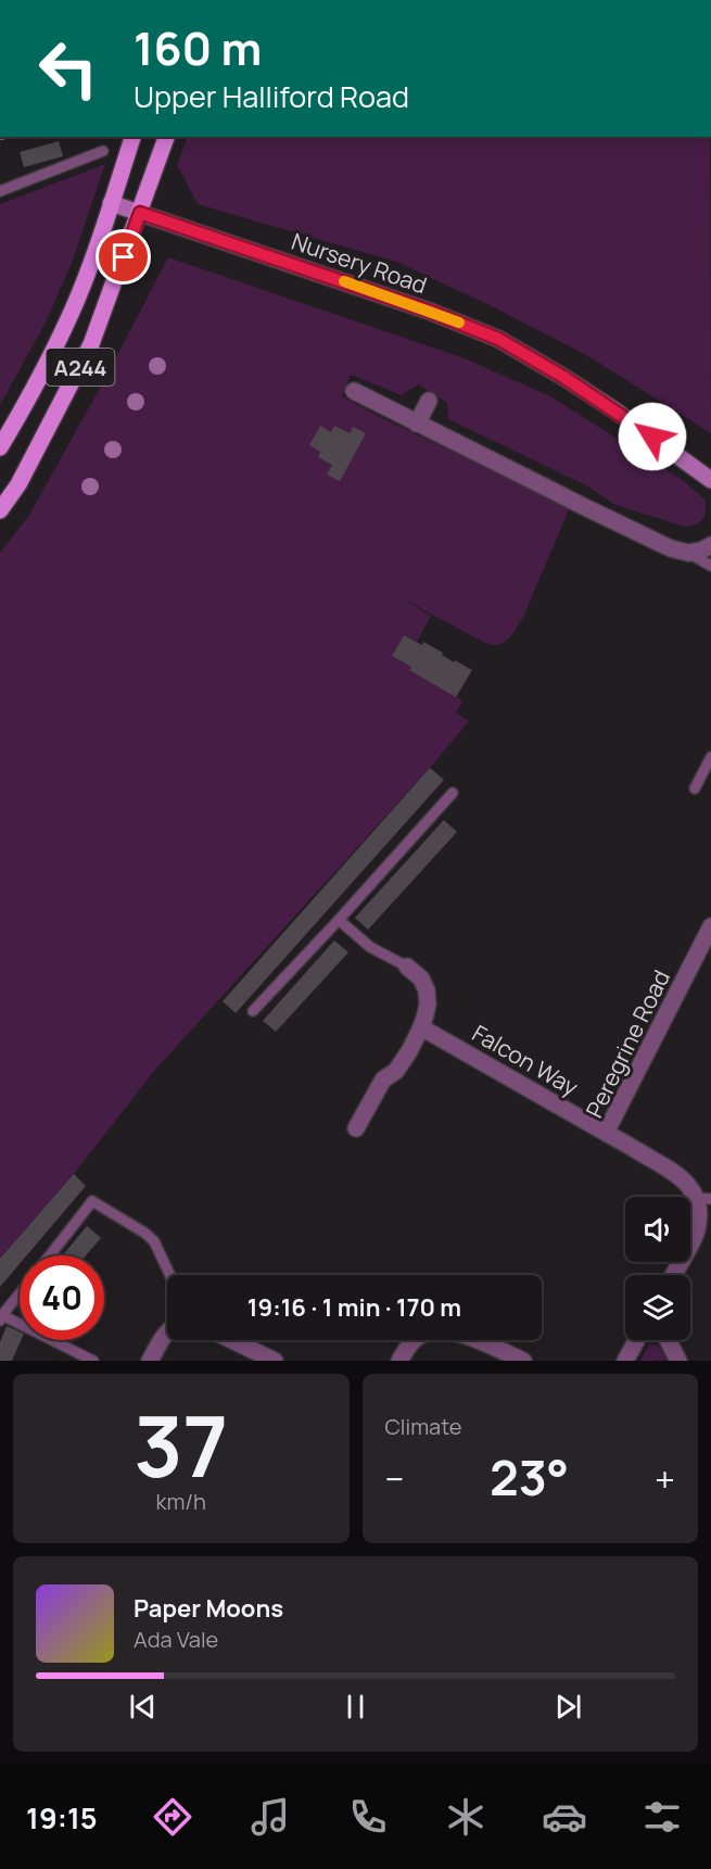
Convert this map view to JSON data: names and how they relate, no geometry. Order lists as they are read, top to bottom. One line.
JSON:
{"streets":{"main road":["A244"],"street":["Nursery Road","Peregrine Road","Falcon Way"]},"crossings":[["Nursery Road","A244"],["Peregrine Road","Falcon Way"]],"page":{"turn":["160 m","Upper Halliford Road"],"limit":"40","trip":"19:16 · 1 min · 170 m","tile":[["37","km/h"],"Climate"],"heat":["−","23°","+"],"song":["Paper Moons","Ada Vale"],"tabs":"19:15"}}
